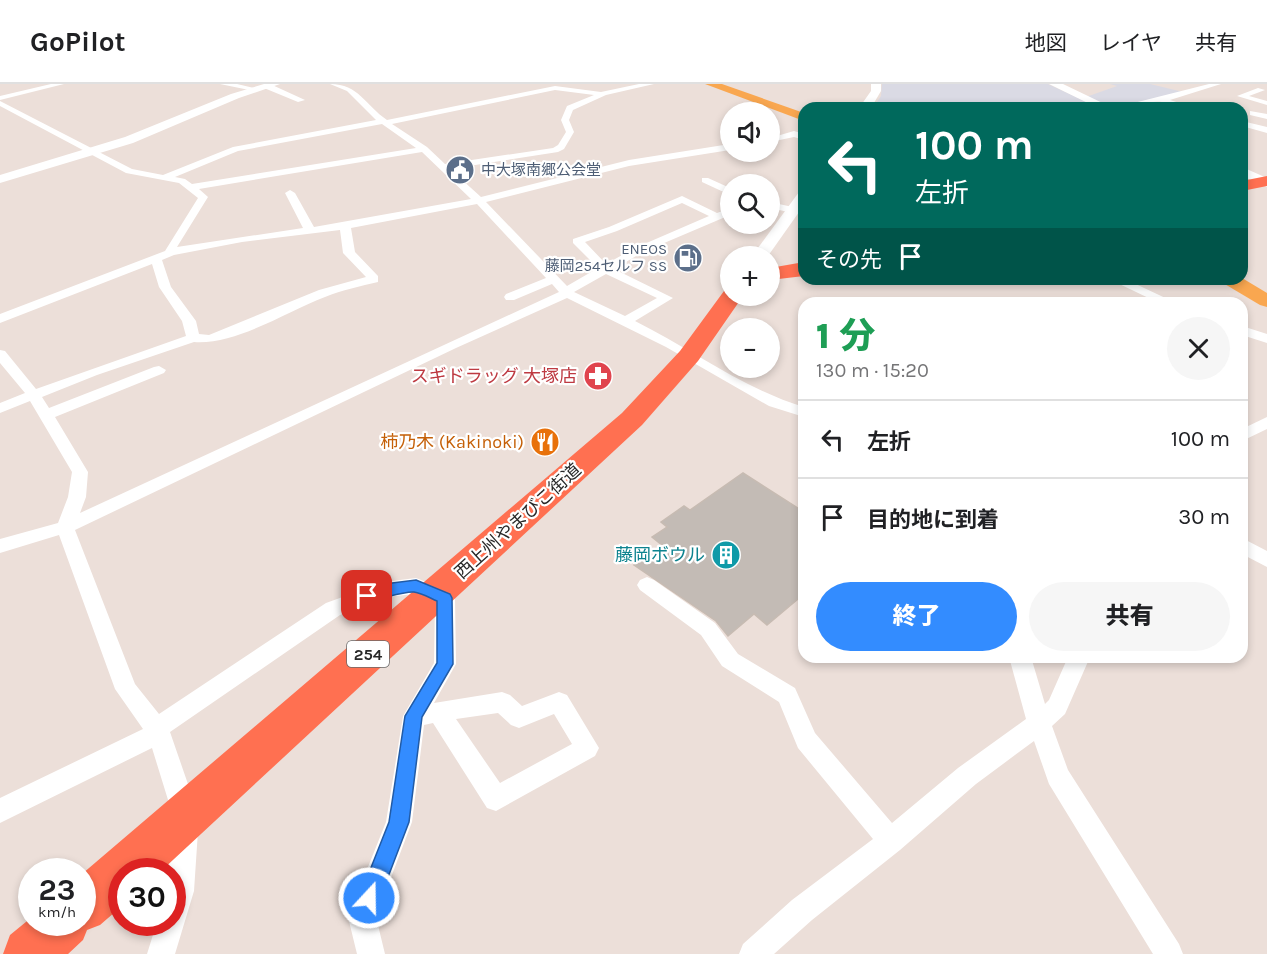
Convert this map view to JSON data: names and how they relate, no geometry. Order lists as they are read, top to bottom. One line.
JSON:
{"streets":{"highway":["西上州やまびこ街道","254"]},"places":{"public building":["中大塚南郷公会堂"],"fuel station":["ENEOS 藤岡254セルフ SS"],"pharmacy":["スギドラッグ 大塚店"],"restaurant":["柿乃木 (Kakinoki)"],"building":["藤岡ボウル"]},"page":{"header":"GoPilot","nav":["地図","レイヤ","共有"],"map_buttons":["+","−"],"turn":["100 m","左折"],"then":"その先","heading":["1 分","130 m · 15:20"],"list":[{"name":"左折","value":"100 m"},{"name":"目的地に到着","value":"30 m"}],"buttons":["終了","共有"],"speed":"23 km/h","limit":"30"}}
